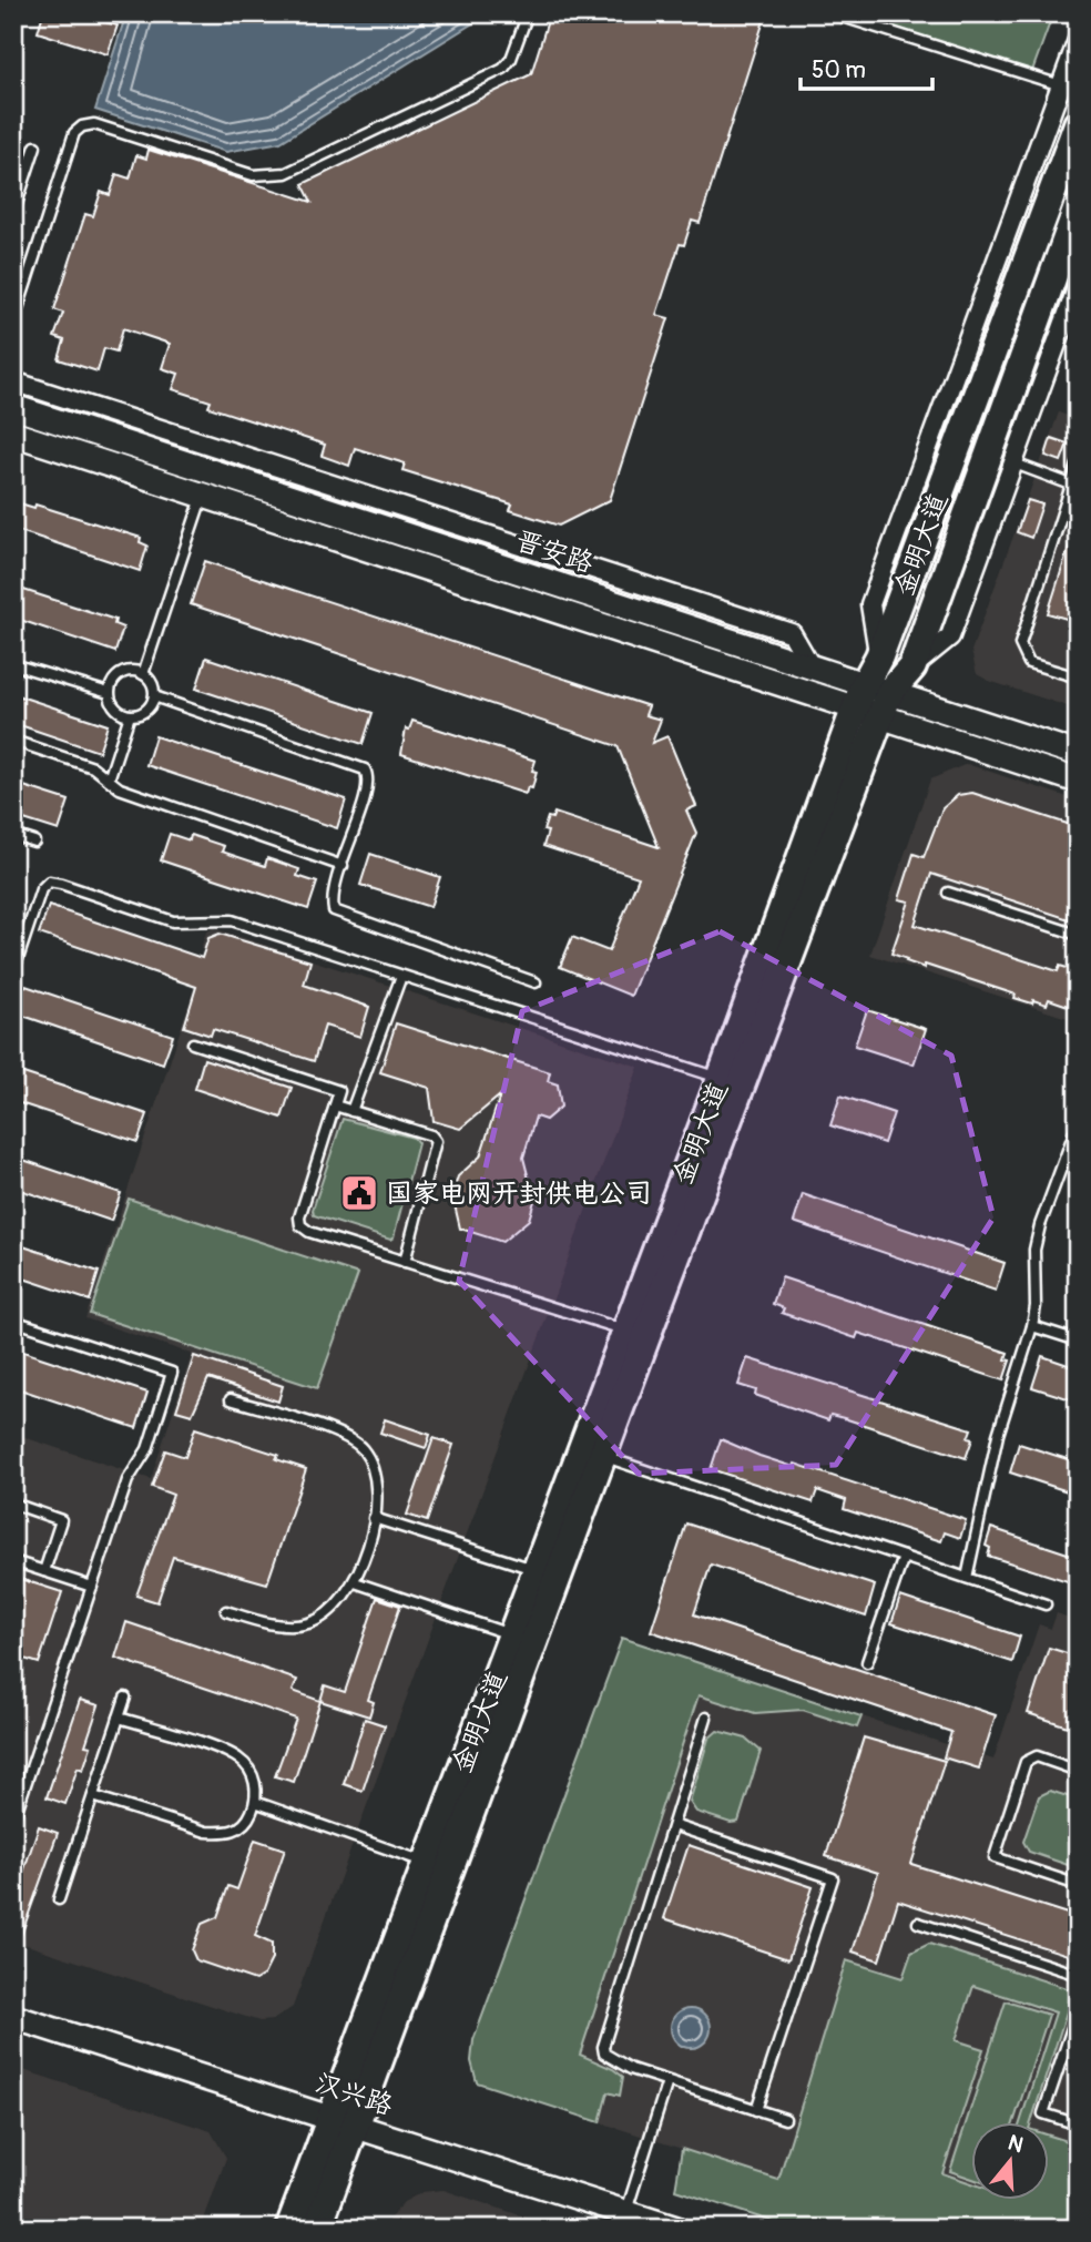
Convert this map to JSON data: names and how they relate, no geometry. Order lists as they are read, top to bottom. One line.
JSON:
{"streets":{"main road":["金明大道","晋安路","汉兴路"]},"crossings":[["金明大道","晋安路"],["金明大道","汉兴路"]],"places":{"public building":["国家电网开封供电公司"]},"scale_bar":"50 m","north":"top"}
